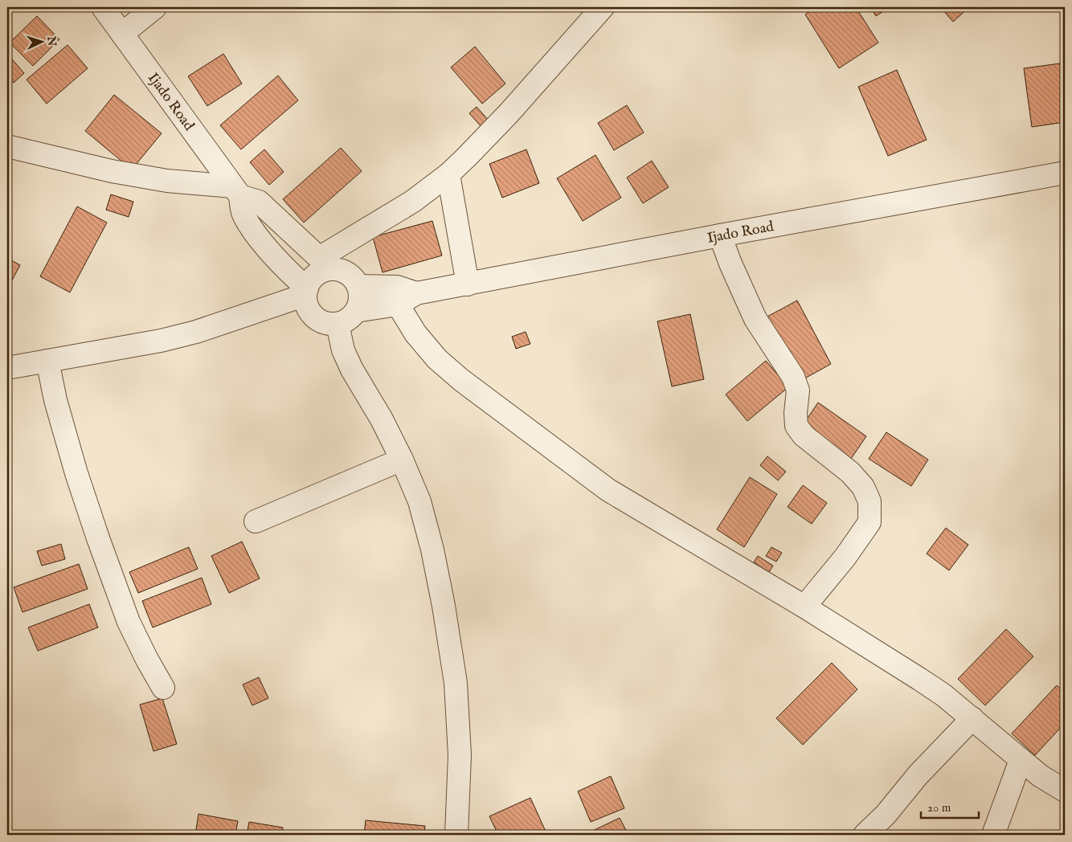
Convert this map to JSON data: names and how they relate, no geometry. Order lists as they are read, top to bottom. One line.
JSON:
{"streets":{"street":["Ijado Road"]},"scale_bar":"20 m","north":"right"}
